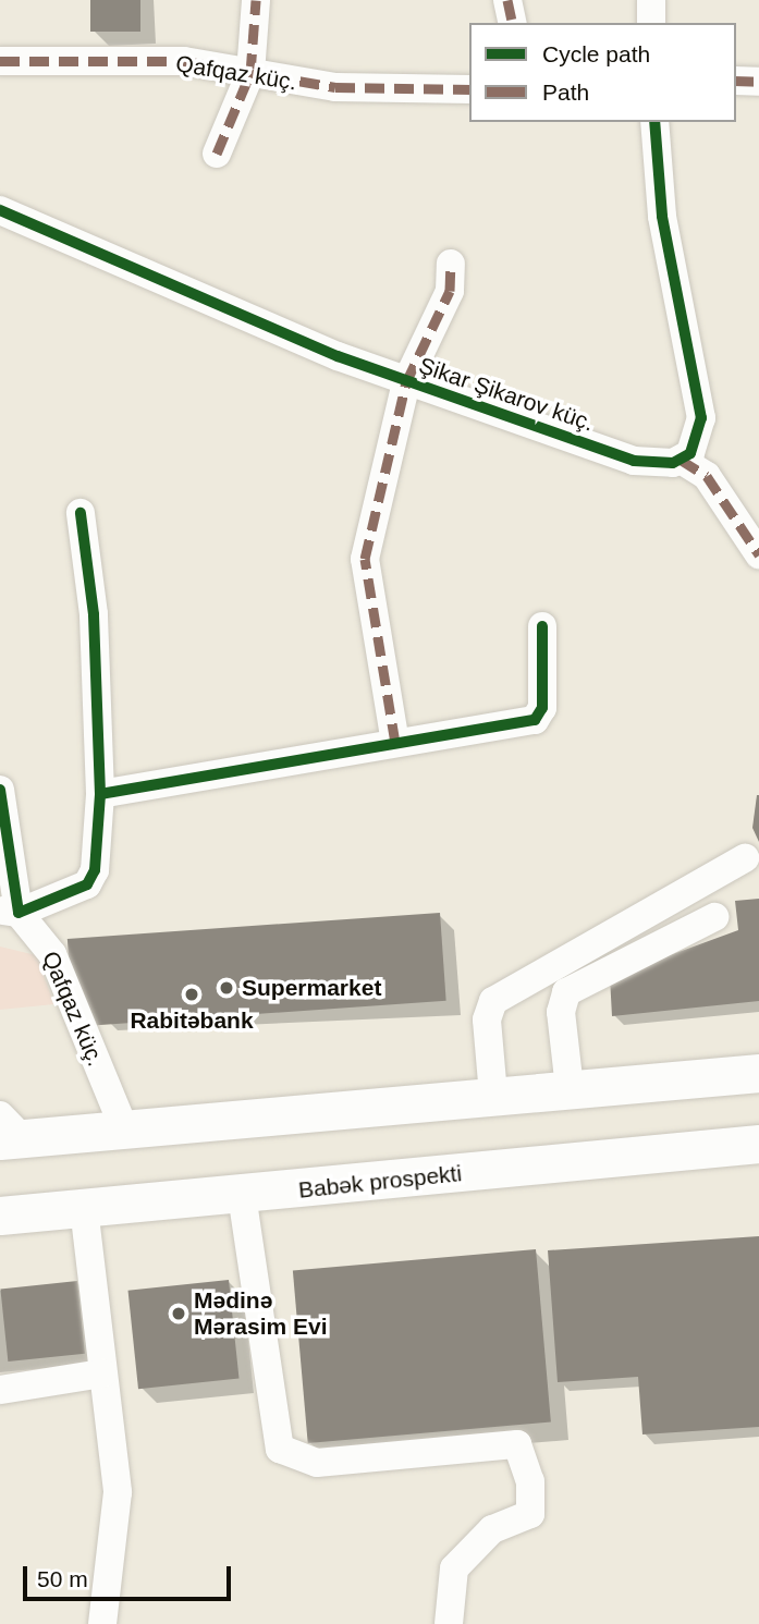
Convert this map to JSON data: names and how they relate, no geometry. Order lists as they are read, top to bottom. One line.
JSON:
{"streets":{"main road":["Babək prospekti"],"street":["Qafqaz küç.","Şikar Şikarov küç."]},"places":["Supermarket","Rabitəbank","Mədinə Mərasim Evi"],"legend":["Cycle path","Path"],"scale_bar":"50 m"}
